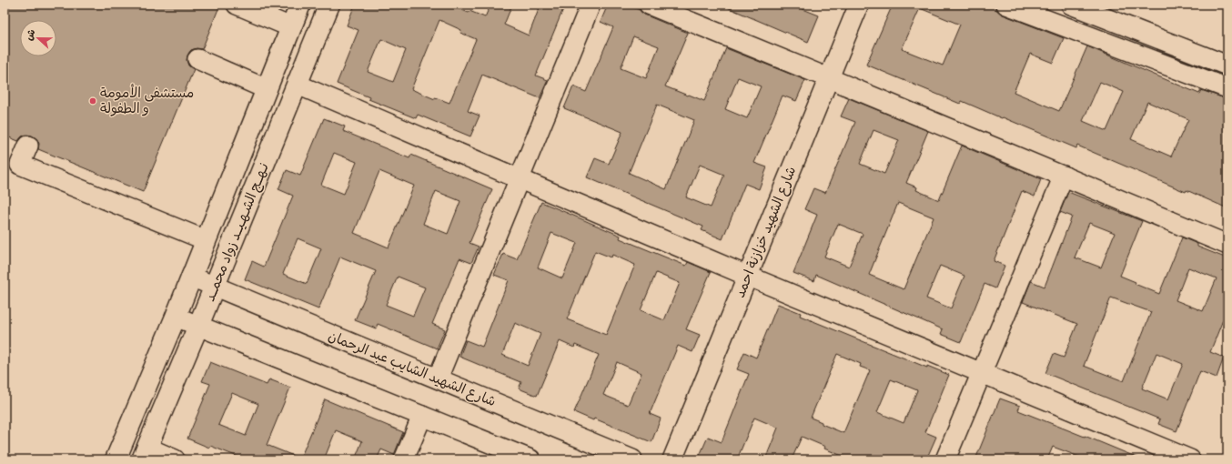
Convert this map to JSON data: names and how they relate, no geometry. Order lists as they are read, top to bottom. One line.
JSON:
{"streets":{"main road":["نـهــج الشـهـيــد زواد محمــد"],"street":["شارع الشهيد خزازنة احمد","شارع الشهيد الشايب عبد الرحمان"]},"crossings":[["نـهــج الشـهـيــد زواد محمــد","شارع الشهيد الشايب عبد الرحمان"]],"places":["مستشفى الأمومة و الطفولة"],"north":"left"}
